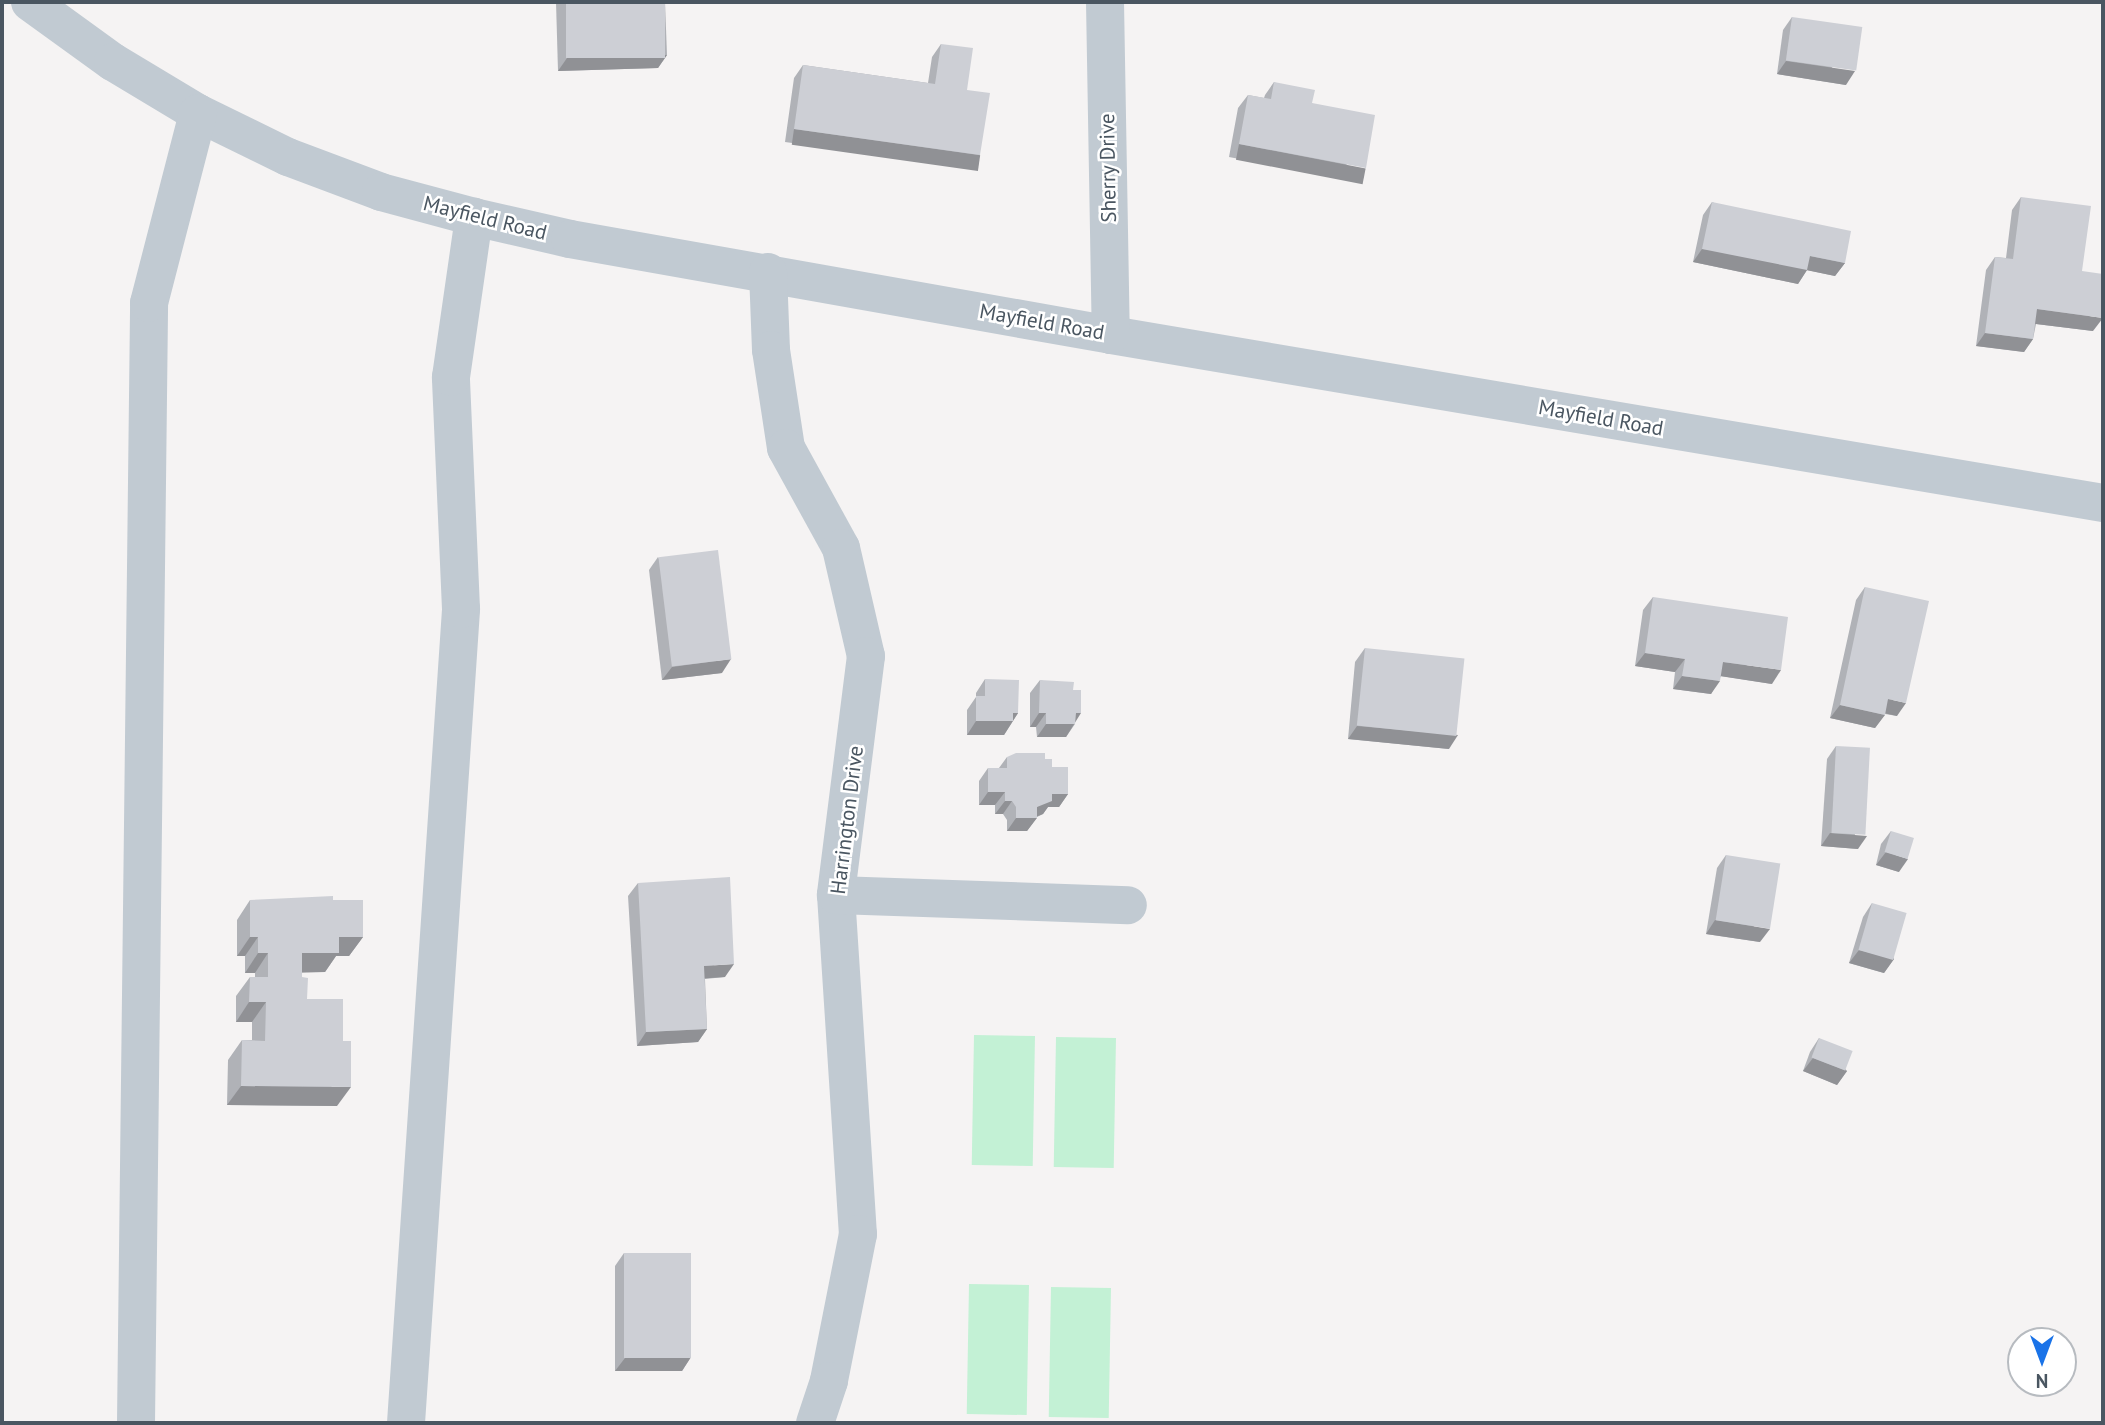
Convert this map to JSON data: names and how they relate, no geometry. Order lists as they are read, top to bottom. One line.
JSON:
{"streets":{"street":["Sherry Drive","Mayfield Road","Harrington Drive"]},"crossings":[["Sherry Drive","Mayfield Road"],["Mayfield Road","Harrington Drive"]],"north":"bottom"}
